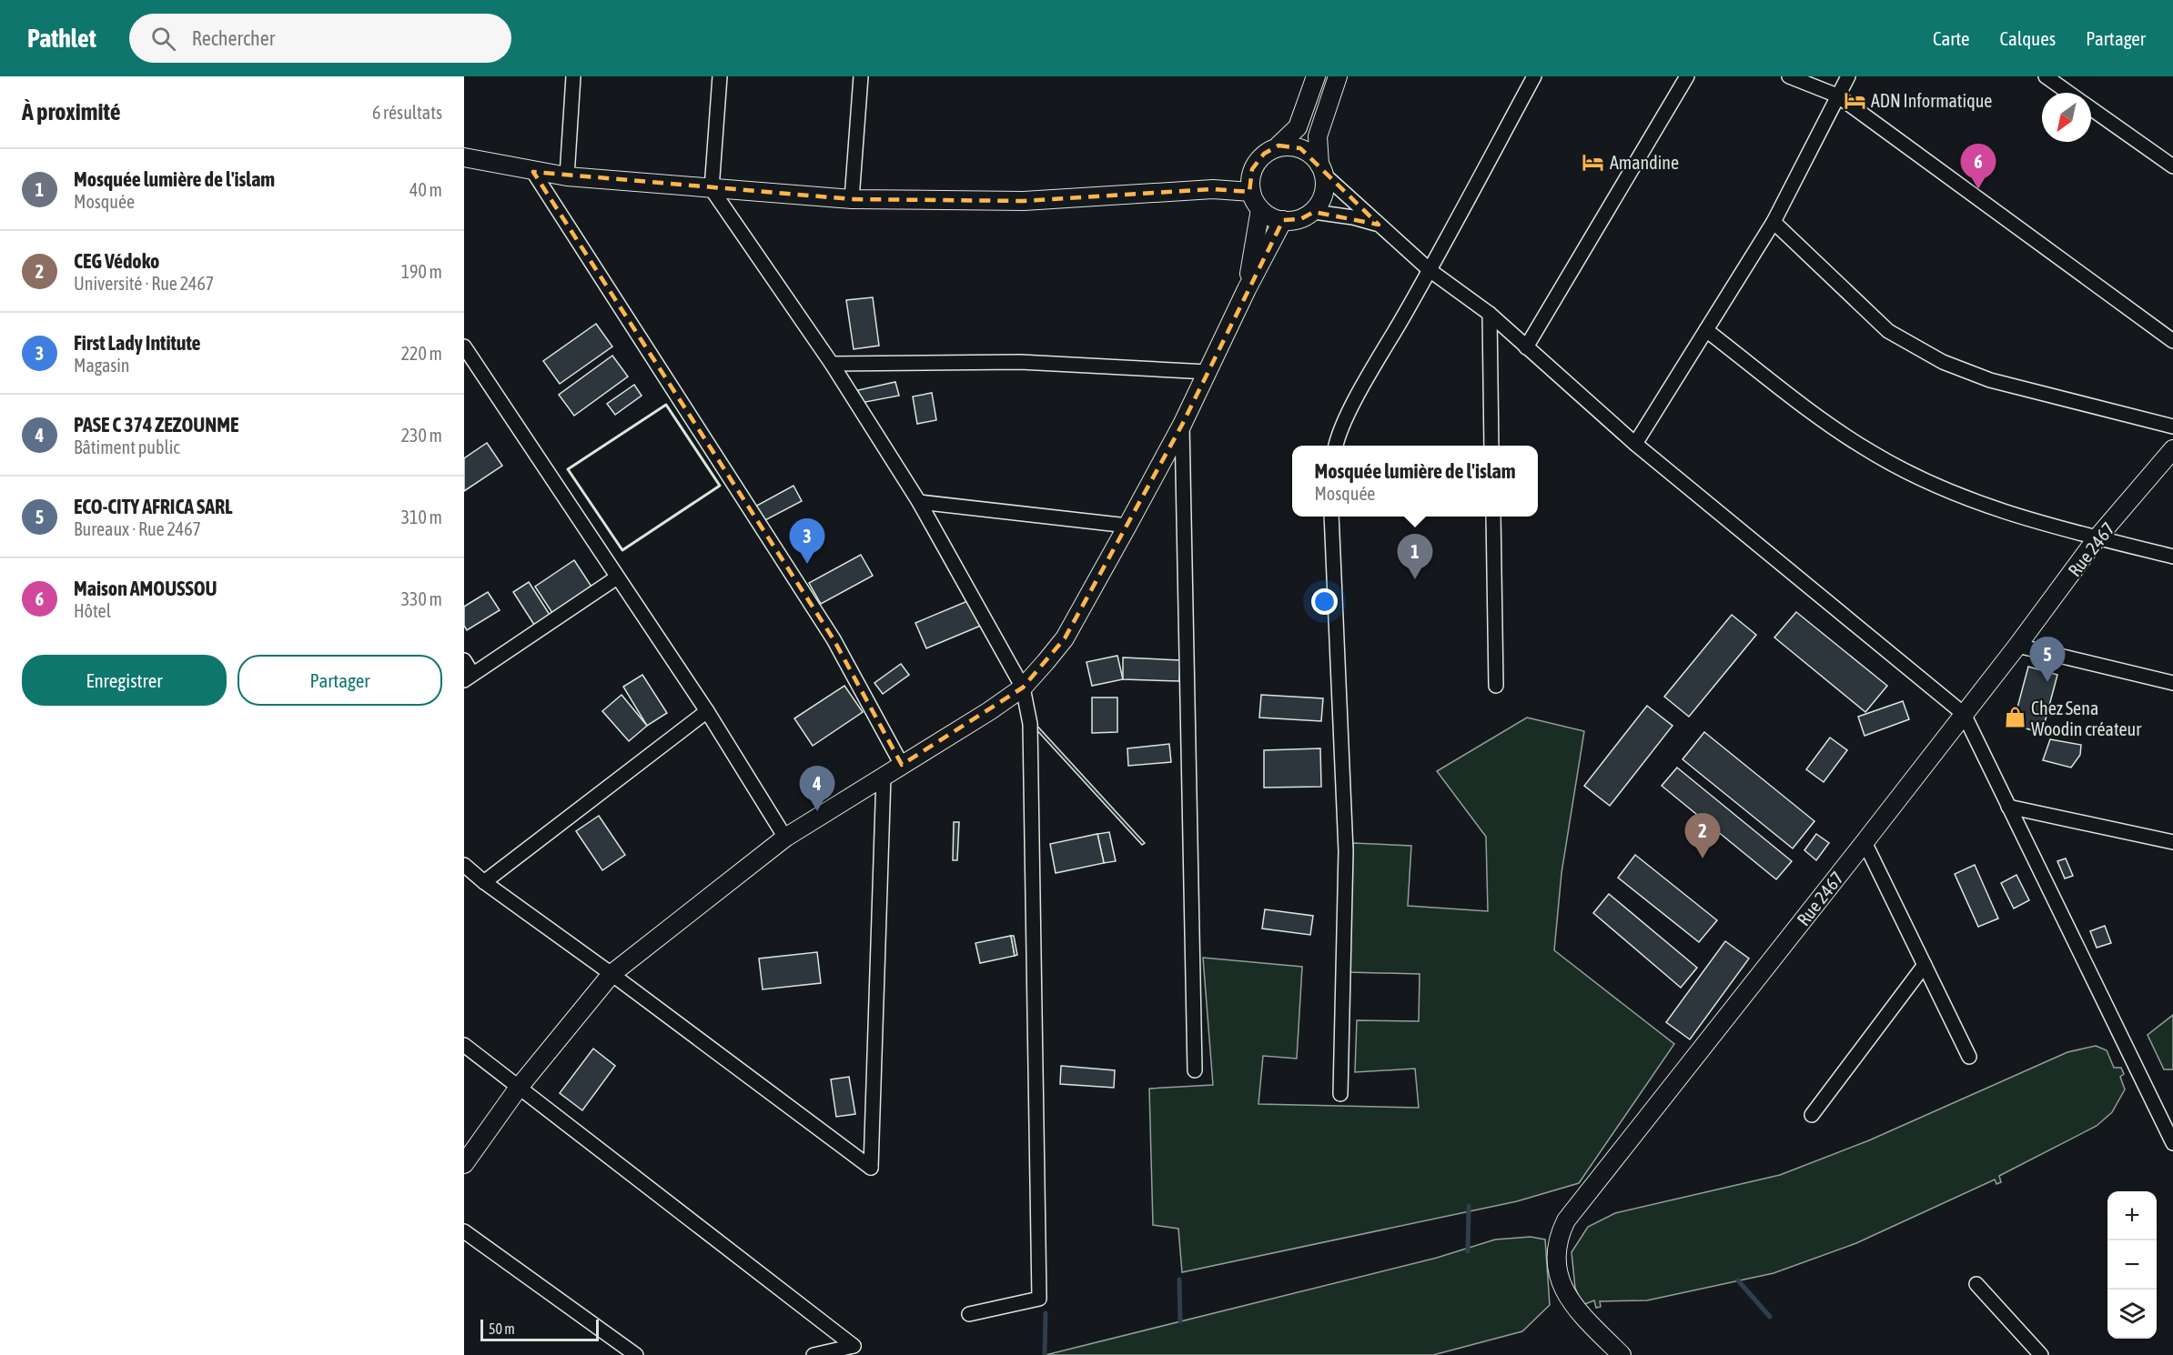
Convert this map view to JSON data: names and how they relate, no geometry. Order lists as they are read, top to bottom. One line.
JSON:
{"streets":{"street":["Rue 2467"]},"places":{"hotel":["ADN Informatique","Amandine"],"shop":["Chez Sena Woodin créateur"]},"scale_bar":"50 m","north":"bottom left","page":{"header":"Pathlet","search":"Rechercher","nav":["Carte","Calques","Partager"],"heading":["À proximité","6 résultats"],"pins":["6","3","1","5","4","2"],"list":[{"mark":"1","name":"Mosquée lumière de l'islam","note":"Mosquée","value":"40 m"},{"mark":"2","name":"CEG Védoko","note":"Université · Rue 2467","value":"190 m"},{"mark":"3","name":"First Lady Intitute","note":"Magasin","value":"220 m"},{"mark":"4","name":"PASE C 374 ZEZOUNME","note":"Bâtiment public","value":"230 m"},{"mark":"5","name":"ECO-CITY AFRICA SARL","note":"Bureaux · Rue 2467","value":"310 m"},{"mark":"6","name":"Maison AMOUSSOU","note":"Hôtel","value":"330 m"}],"popup":["Mosquée lumière de l'islam","Mosquée"],"buttons":["Enregistrer","Partager"],"map_buttons":["+","−"],"scale":"50 m"}}
